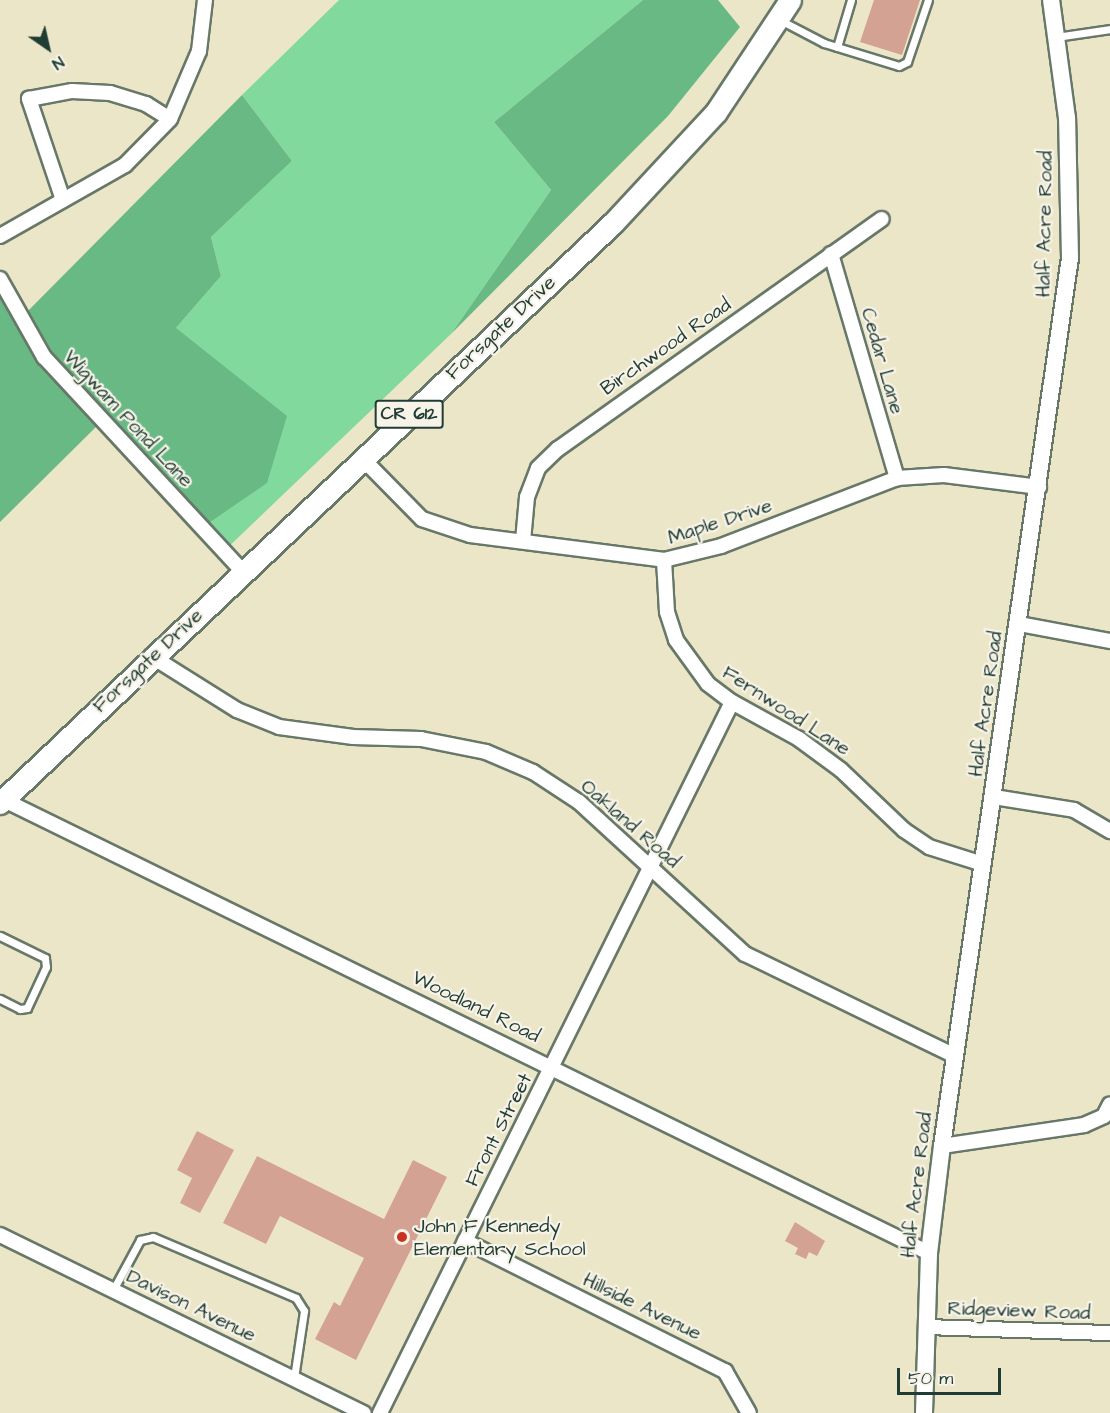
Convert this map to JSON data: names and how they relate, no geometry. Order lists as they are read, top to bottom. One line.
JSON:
{"streets":{"main road":["Forsgate Drive","CR 612"],"street":["Half Acre Road","Birchwood Road","Cedar Lane","Wigwam Pond Lane","Maple Drive","Fernwood Lane","Oakland Road","Woodland Road","Front Street","Davison Avenue","Hillside Avenue","Ridgeview Road"]},"crossings":[["Half Acre Road","Maple Drive"],["Half Acre Road","Fernwood Lane"],["Half Acre Road","Oakland Road"],["Half Acre Road","Woodland Road"],["Half Acre Road","Ridgeview Road"],["Forsgate Drive","Wigwam Pond Lane"],["Forsgate Drive","Maple Drive"],["Forsgate Drive","Oakland Road"],["Forsgate Drive","Woodland Road"],["Birchwood Road","Cedar Lane"],["Birchwood Road","Maple Drive"],["Cedar Lane","Maple Drive"],["Maple Drive","Fernwood Lane"],["Fernwood Lane","Front Street"],["Oakland Road","Front Street"],["Woodland Road","Front Street"],["Front Street","Hillside Avenue"]],"places":["John F Kennedy Elementary School"],"scale_bar":"50 m","north":"bottom right"}
